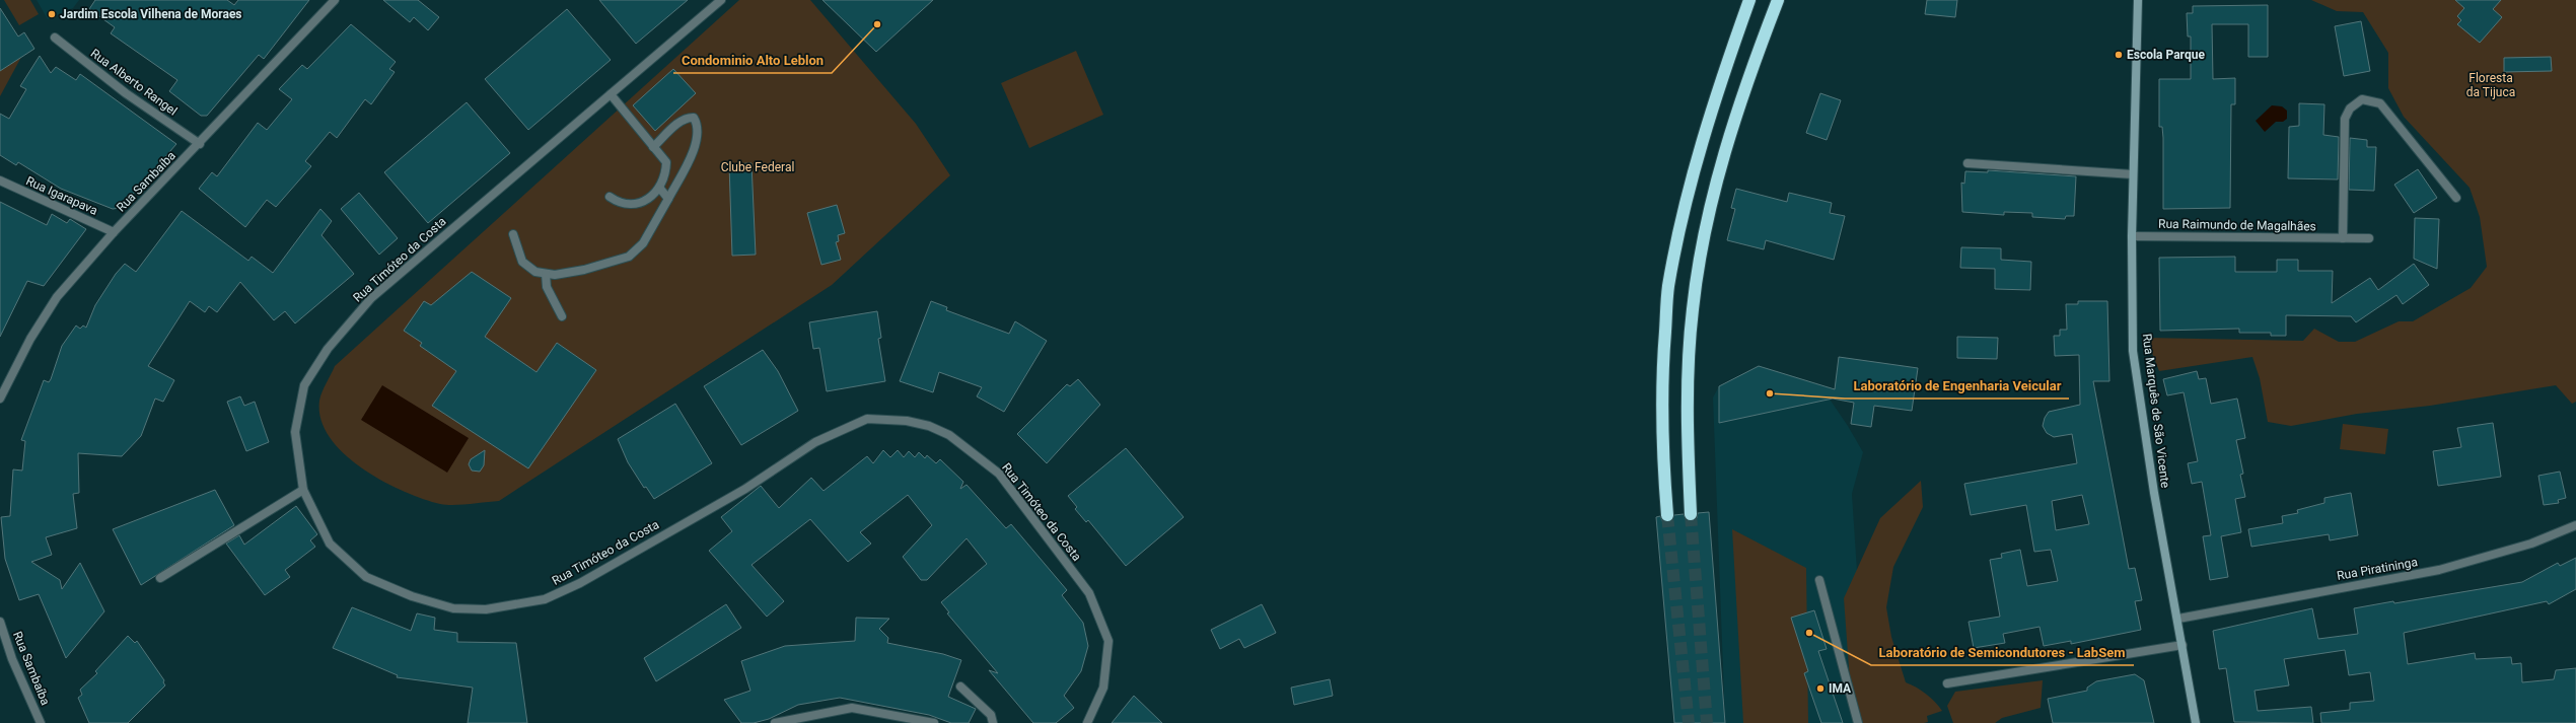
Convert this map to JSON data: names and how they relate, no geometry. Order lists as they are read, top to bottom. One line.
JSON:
{"streets":{"street":["Rua Alberto Rangel","Rua Sambaíba","Rua Igarapava","Rua Raimundo de Magalhães","Rua Timóteo da Costa","Rua Marquês de São Vicente","Rua Piratininga"]},"crossings":[["Rua Alberto Rangel","Rua Sambaíba"],["Rua Sambaíba","Rua Igarapava"],["Rua Raimundo de Magalhães","Rua Marquês de São Vicente"],["Rua Marquês de São Vicente","Rua Piratininga"]],"parks":["Floresta da Tijuca","Clube Federal"],"places":["Jardim Escola Vilhena de Moraes","Condominio Alto Leblon","Escola Parque","Laboratório de Engenharia Veicular","Laboratório de Semicondutores - LabSem","IMA"]}
